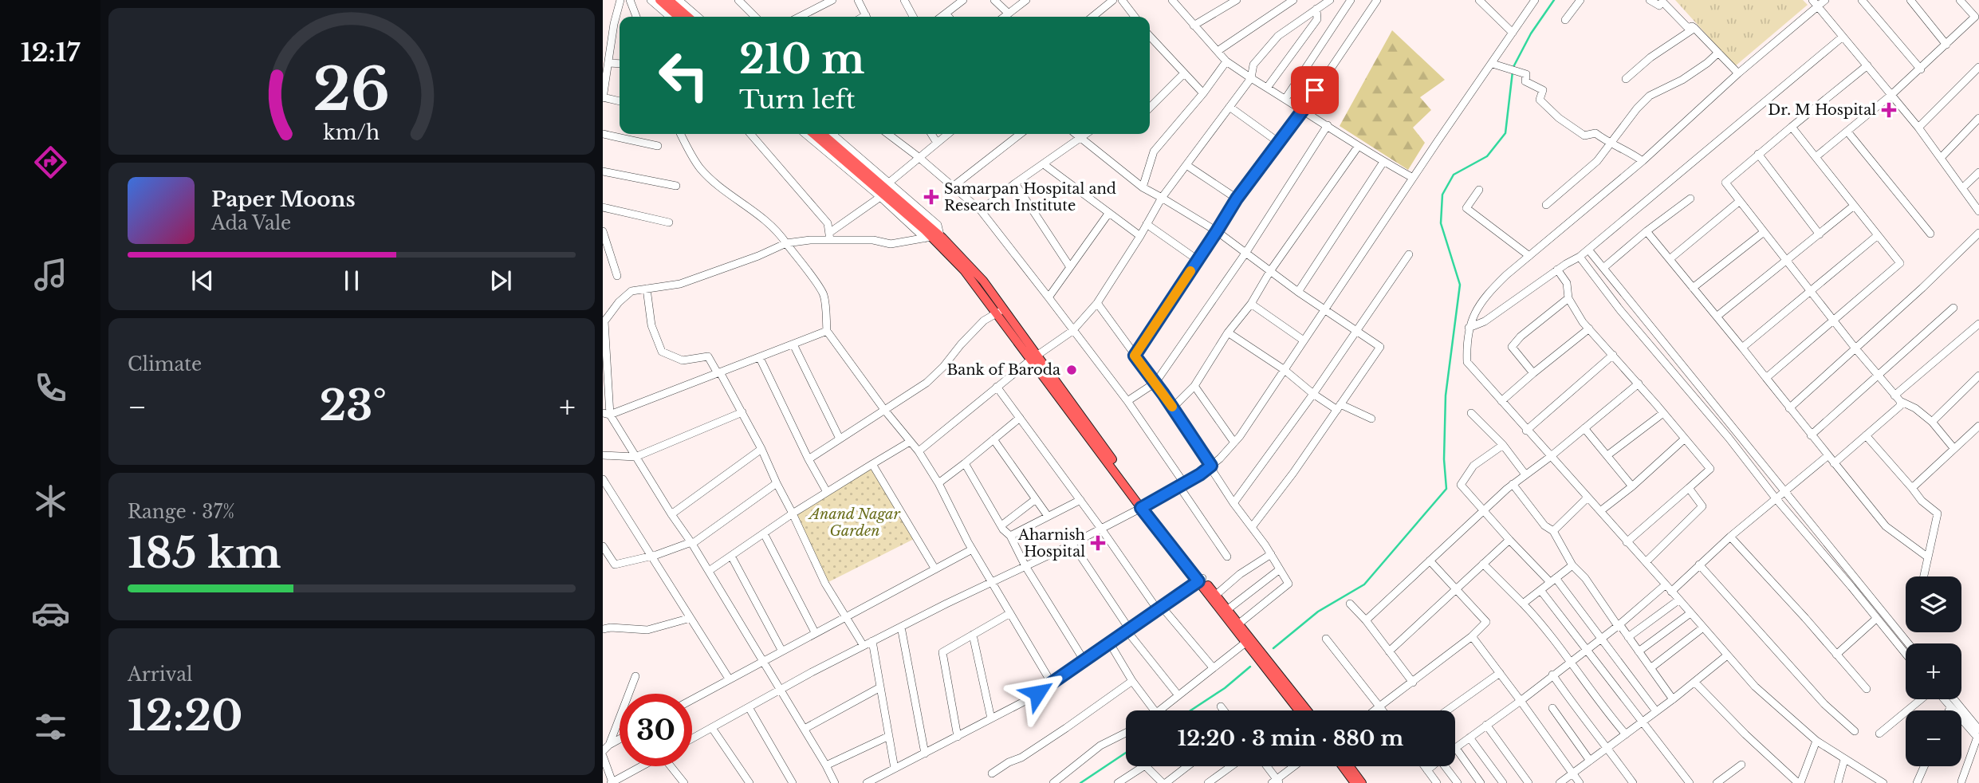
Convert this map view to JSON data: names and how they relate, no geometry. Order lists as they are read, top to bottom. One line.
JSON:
{"parks":["Anand Nagar Garden"],"places":{"health":["Dr. M Hospital","Samarpan Hospital and Research Institute","Aharnish Hospital"],"other":["Bank of Baroda"]},"page":{"tabs":"12:17","turn":["210 m","Turn left"],"song":["Paper Moons","Ada Vale"],"tile":["Climate",["Range · 37%","185 km"],["Arrival","12:20"]],"heat":["−","23°","+"],"map_buttons":["+","−"],"limit":"30","trip":"12:20 · 3 min · 880 m","gauge":["26","km/h"]}}
